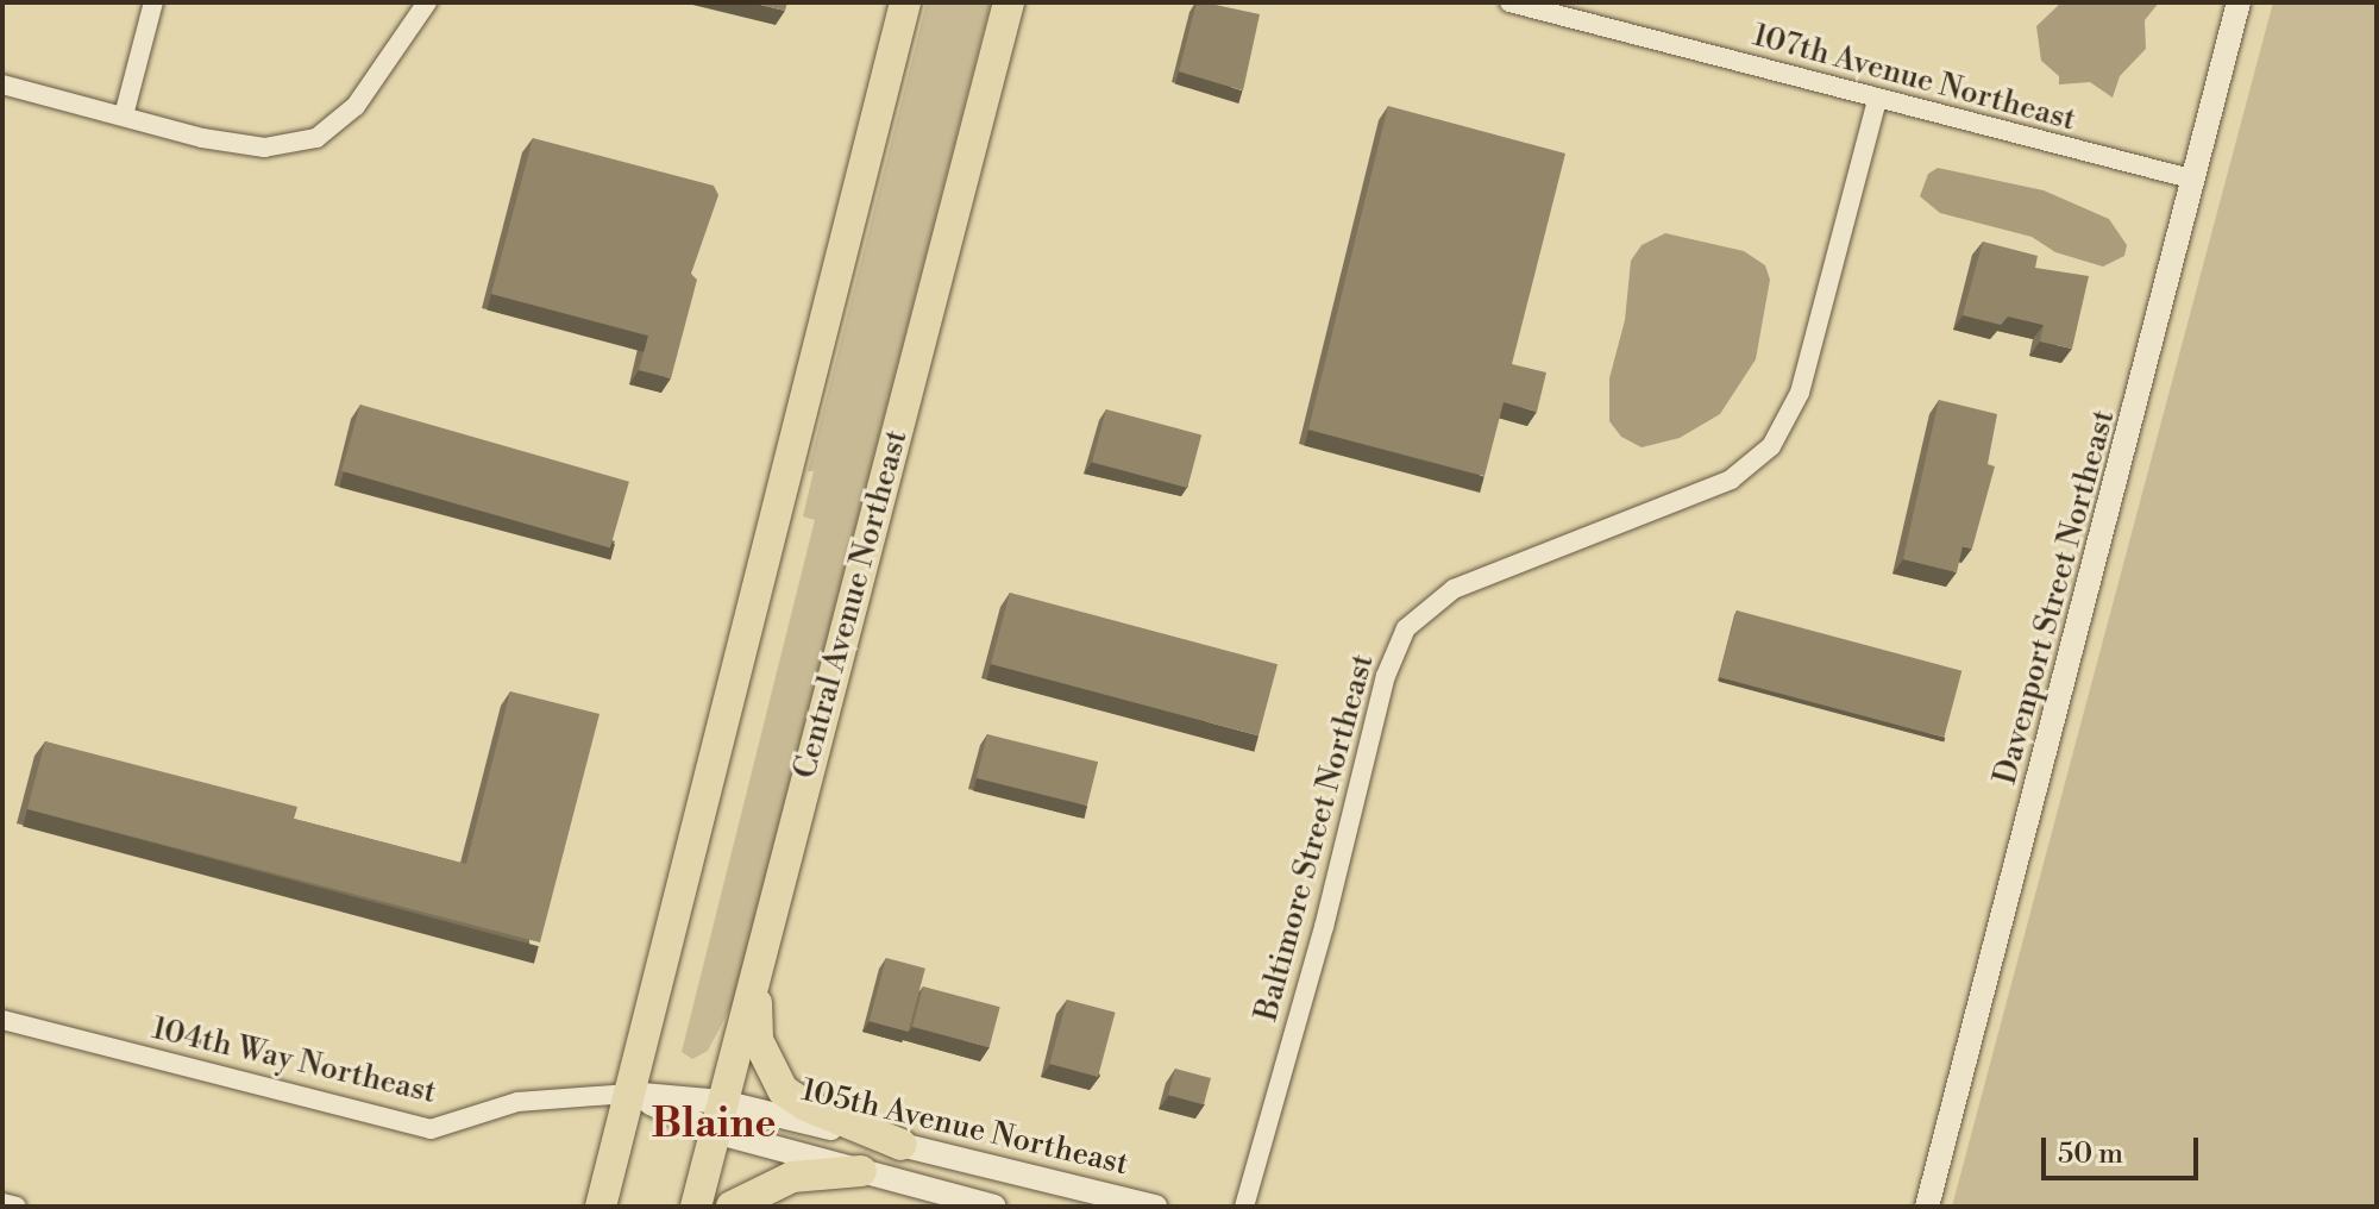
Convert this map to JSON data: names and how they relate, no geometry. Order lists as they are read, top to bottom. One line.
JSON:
{"streets":{"highway":["Central Avenue Northeast"],"street":["107th Avenue Northeast","Davenport Street Northeast","Baltimore Street Northeast","104th Way Northeast","105th Avenue Northeast"]},"crossings":[["107th Avenue Northeast","Davenport Street Northeast"],["107th Avenue Northeast","Baltimore Street Northeast"],["Central Avenue Northeast","105th Avenue Northeast"],["104th Way Northeast","105th Avenue Northeast"]],"districts":["Blaine"],"scale_bar":"50 m"}
